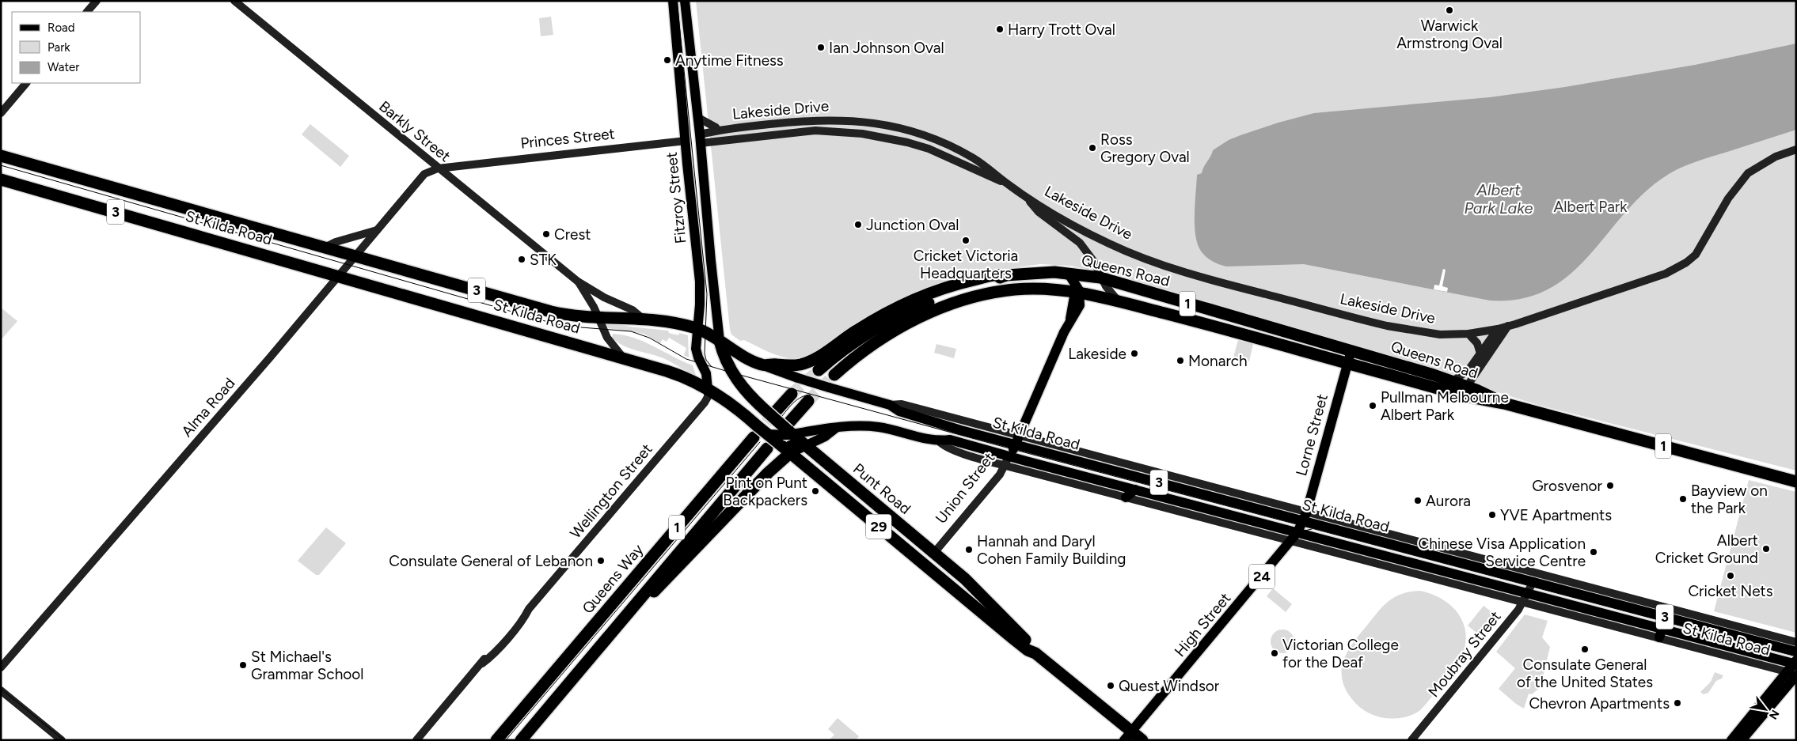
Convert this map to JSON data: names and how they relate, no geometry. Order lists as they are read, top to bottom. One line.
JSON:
{"streets":{"highway":["3","St Kilda Road","Queens Road","1","Union Street","Punt Road","29","Queens Way"],"main road":["Lakeside Drive","Fitzroy Street","Lorne Street","24","High Street"],"street":["Barkly Street","Princes Street","Alma Road","Wellington Street","Moubray Street"]},"crossings":[["Lakeside Drive","Princes Street"],["Lakeside Drive","Fitzroy Street"],["Barkly Street","Princes Street"],["Barkly Street","St Kilda Road"],["Barkly Street","Alma Road"],["Princes Street","Fitzroy Street"],["Princes Street","Alma Road"],["Fitzroy Street","St Kilda Road"],["Fitzroy Street","Punt Road"],["Fitzroy Street","Wellington Street"],["St Kilda Road","1"],["St Kilda Road","Alma Road"],["St Kilda Road","Lorne Street"],["St Kilda Road","Union Street"],["St Kilda Road","Punt Road"],["St Kilda Road","Wellington Street"],["St Kilda Road","High Street"],["St Kilda Road","Moubray Street"],["Queens Road","Lorne Street"],["Queens Road","Union Street"],["1","Punt Road"],["Lorne Street","High Street"],["Union Street","Punt Road"],["Punt Road","High Street"]],"water":["Albert Park Lake"],"parks":["Albert Park"],"places":["Warwick Armstrong Oval","Harry Trott Oval","Ian Johnson Oval","Anytime Fitness","Ross Gregory Oval","Junction Oval","Crest","Cricket Victoria Headquarters","STK","Lakeside","Monarch","Pullman Melbourne Albert Park","Grosvenor","Pint on Punt Backpackers","Bayview on the Park","Aurora","YVE Apartments","Albert Cricket Ground","Hannah and Daryl Cohen Family Building","Chinese Visa Application Service Centre","Consulate General of Lebanon","Cricket Nets","Consulate General of the United States","Victorian College for the Deaf","St Michael's Grammar School","Quest Windsor","Chevron Apartments"],"legend":["Road","Park","Water"],"north":"bottom right"}
